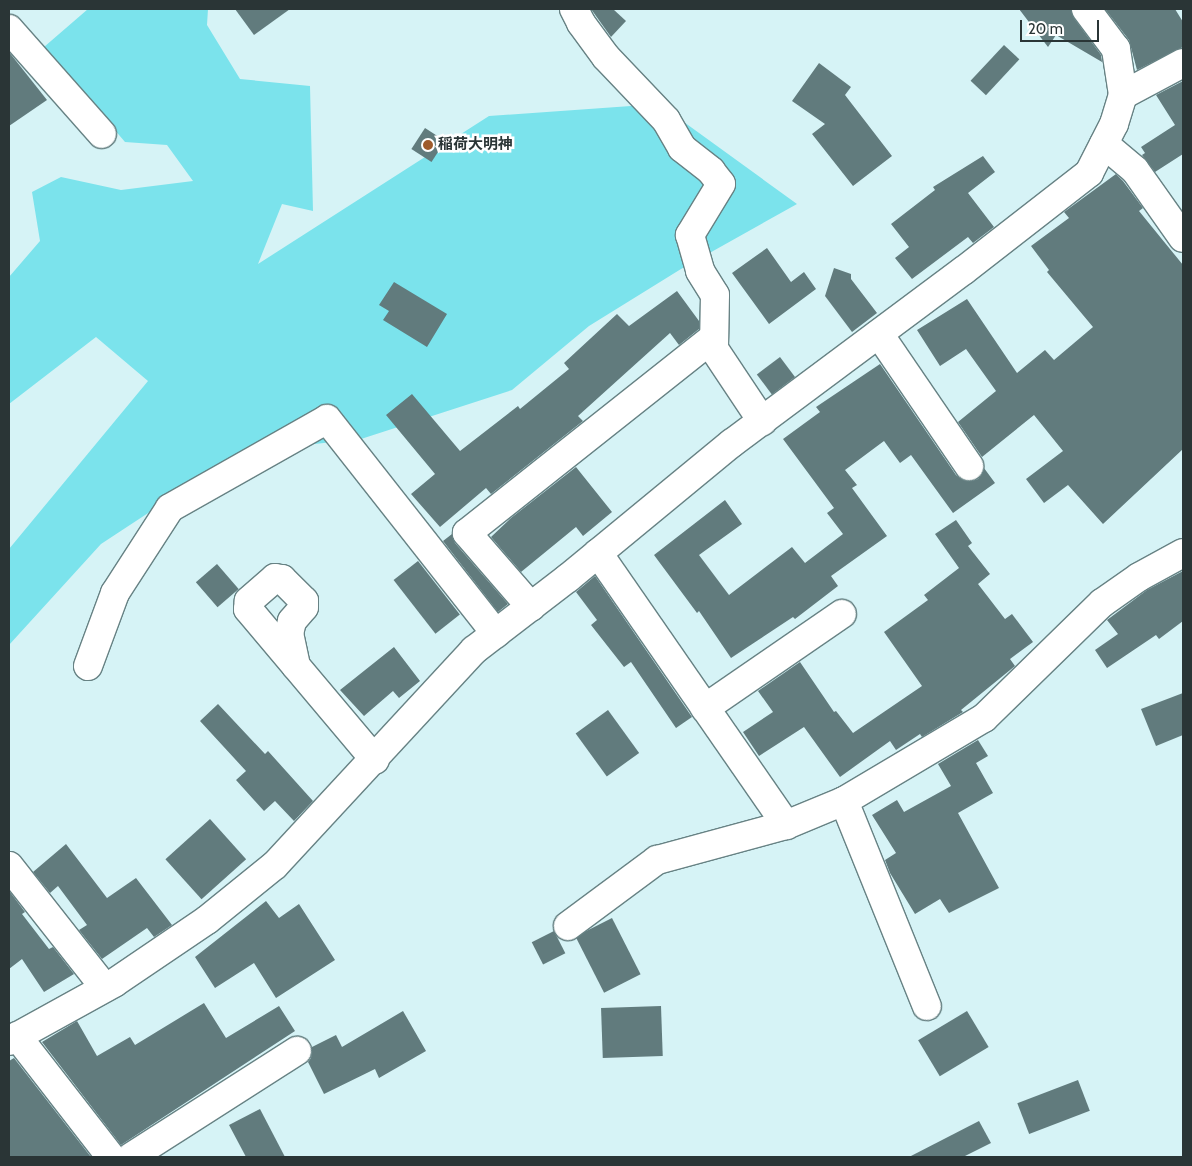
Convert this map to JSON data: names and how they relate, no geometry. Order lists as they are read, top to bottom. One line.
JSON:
{"places":["稲荷大明神"],"scale_bar":"20 m"}
